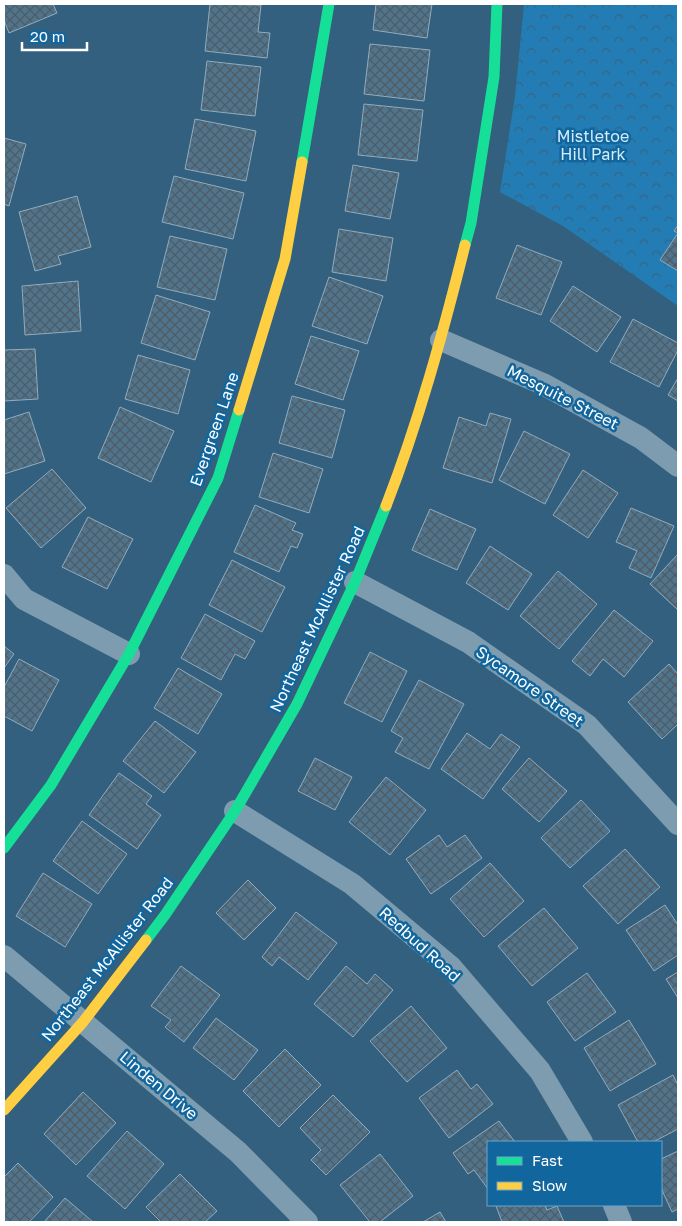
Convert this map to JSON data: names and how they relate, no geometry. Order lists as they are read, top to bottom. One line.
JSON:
{"streets":{"street":["Mesquite Street","Evergreen Lane","Northeast McAllister Road","Sycamore Street","Redbud Road","Linden Drive"]},"crossings":[["Mesquite Street","Northeast McAllister Road"],["Northeast McAllister Road","Sycamore Street"],["Northeast McAllister Road","Redbud Road"],["Northeast McAllister Road","Linden Drive"]],"parks":["Mistletoe Hill Park"],"legend":["Fast","Slow"],"scale_bar":"20 m"}
